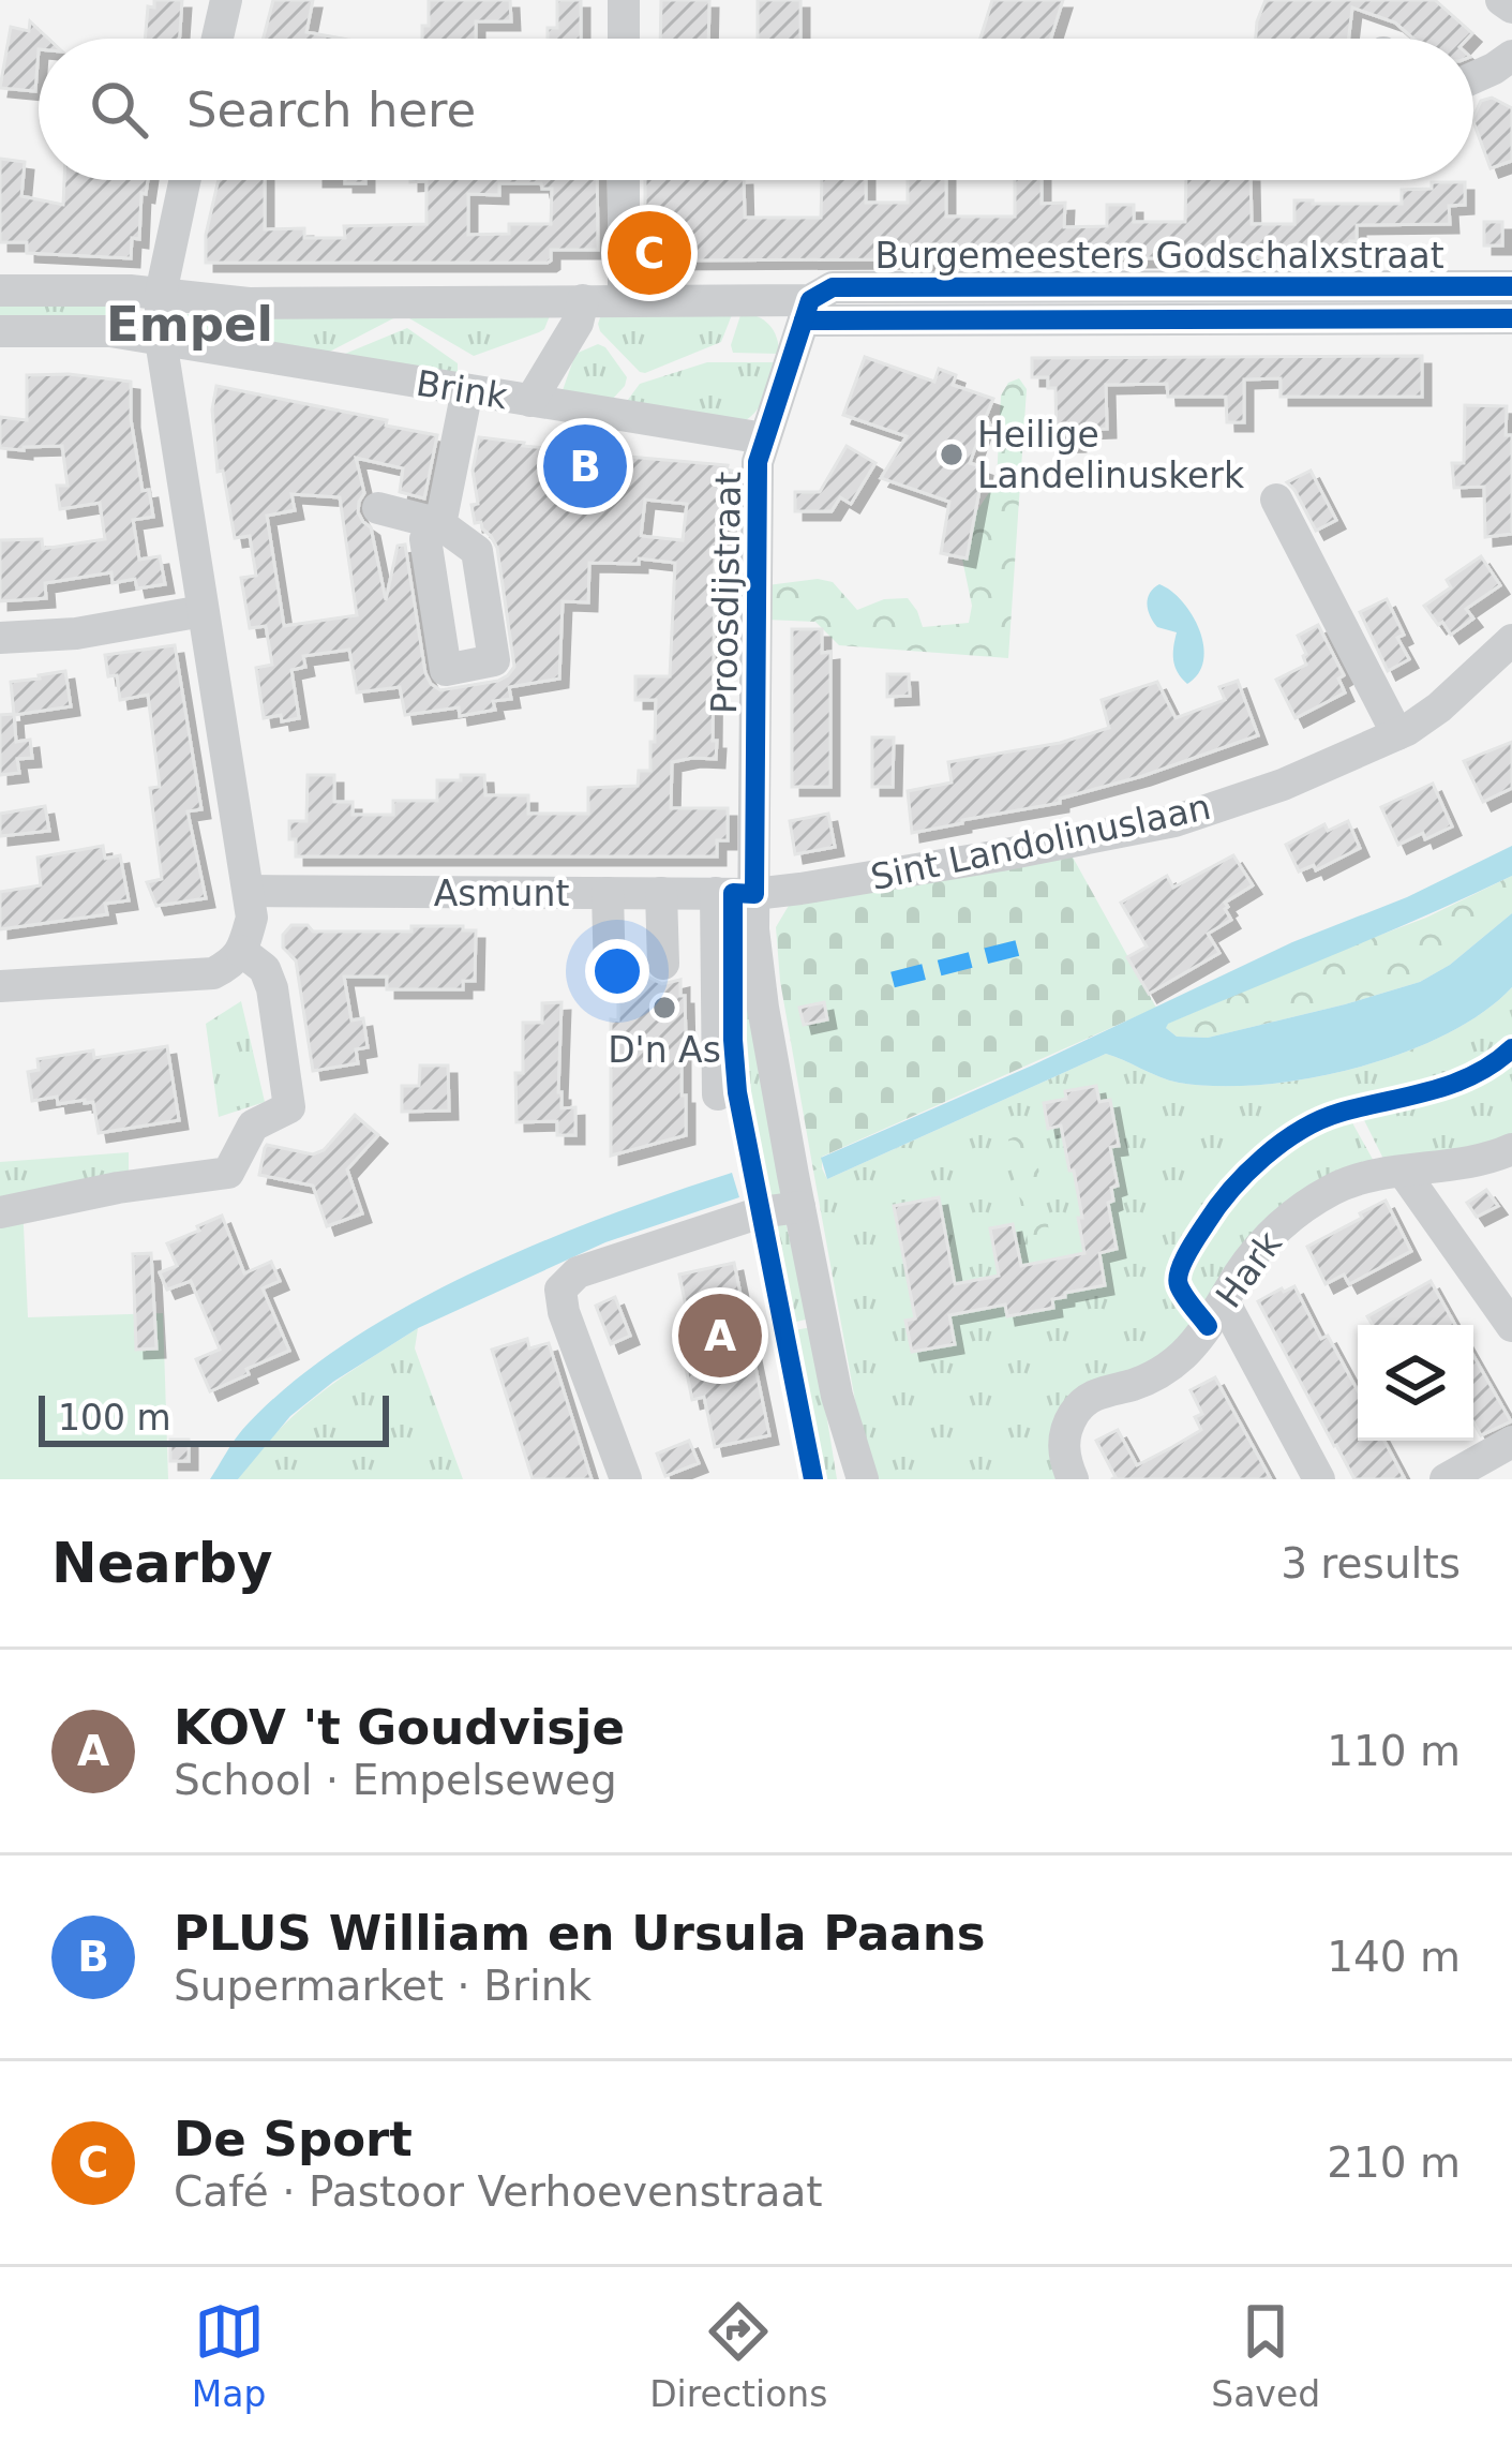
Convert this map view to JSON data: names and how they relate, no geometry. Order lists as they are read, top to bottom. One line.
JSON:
{"streets":{"street":["Burgemeesters Godschalxstraat","Brink","Proosdijstraat","Sint Landolinuslaan","Asmunt","Hark"]},"crossings":[["Burgemeesters Godschalxstraat","Proosdijstraat"],["Brink","Proosdijstraat"],["Proosdijstraat","Sint Landolinuslaan"],["Proosdijstraat","Asmunt"],["Sint Landolinuslaan","Asmunt"]],"districts":["Empel"],"places":["Heilige Landelinuskerk","D'n As"],"scale_bar":"100 m","page":{"search":"Search here","pins":["C","B","A"],"scale":"100 m","heading":["Nearby","3 results"],"list":[{"mark":"A","name":"KOV 't Goudvisje","note":"School · Empelseweg","value":"110 m"},{"mark":"B","name":"PLUS William en Ursula Paans","note":"Supermarket · Brink","value":"140 m"},{"mark":"C","name":"De Sport","note":"Café · Pastoor Verhoevenstraat","value":"210 m"}],"nav":["Map","Directions","Saved"]}}
